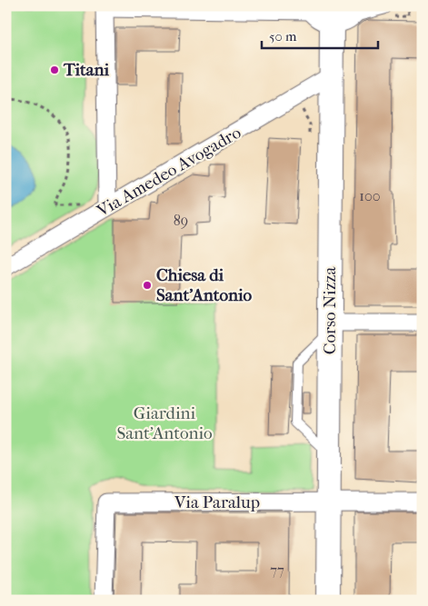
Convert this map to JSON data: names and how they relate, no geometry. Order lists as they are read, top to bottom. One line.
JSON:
{"streets":{"main road":["Corso Nizza"],"street":["Via Amedeo Avogadro","Via Paralup"]},"crossings":[["Via Amedeo Avogadro","Corso Nizza"],["Corso Nizza","Via Paralup"]],"parks":["Giardini Sant'Antonio"],"places":["Titani","Chiesa di Sant'Antonio"],"house_numbers":["100","89","77"],"scale_bar":"50 m"}
